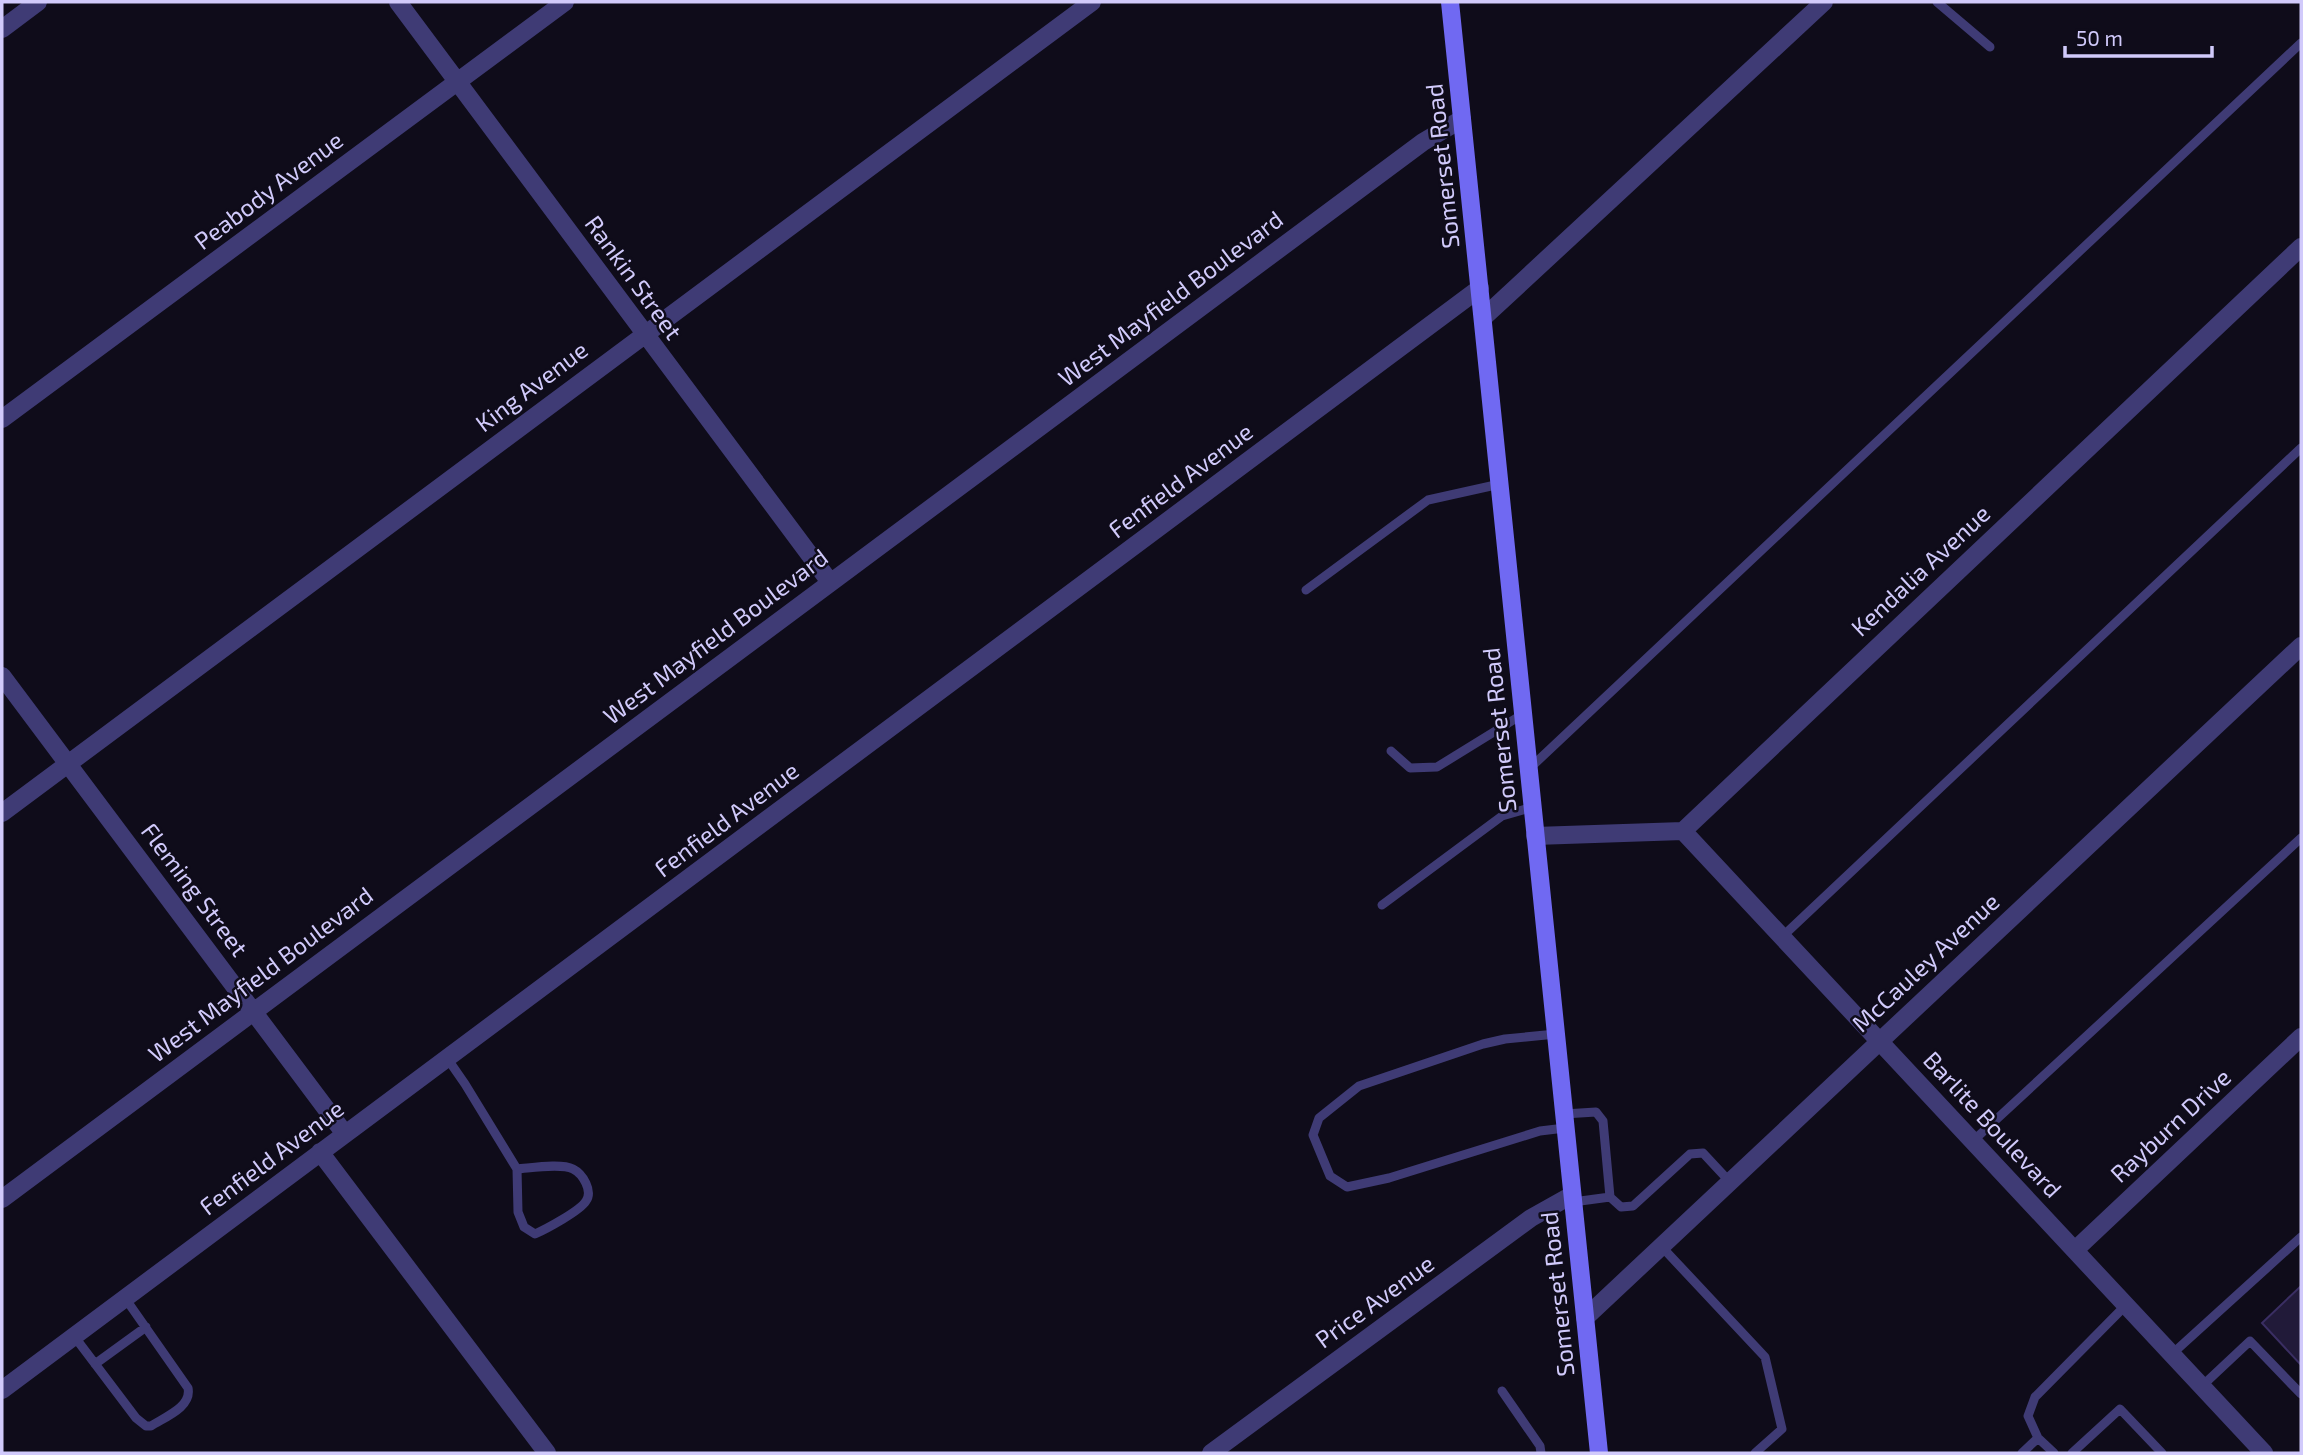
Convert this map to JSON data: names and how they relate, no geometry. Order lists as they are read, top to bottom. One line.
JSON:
{"streets":{"main road":["Somerset Road"],"street":["Peabody Avenue","Rankin Street","West Mayfield Boulevard","King Avenue","Fenfield Avenue","Kendalia Avenue","Fleming Street","McCauley Avenue","Barlite Boulevard","Rayburn Drive","Price Avenue"]},"crossings":[["Somerset Road","West Mayfield Boulevard"],["Somerset Road","Fenfield Avenue"],["Somerset Road","McCauley Avenue"],["Somerset Road","Price Avenue"],["Peabody Avenue","Rankin Street"],["Rankin Street","West Mayfield Boulevard"],["Rankin Street","King Avenue"],["West Mayfield Boulevard","Fleming Street"],["King Avenue","Fleming Street"],["Fenfield Avenue","Fleming Street"],["Kendalia Avenue","Barlite Boulevard"],["McCauley Avenue","Barlite Boulevard"],["Barlite Boulevard","Rayburn Drive"]],"scale_bar":"50 m"}
